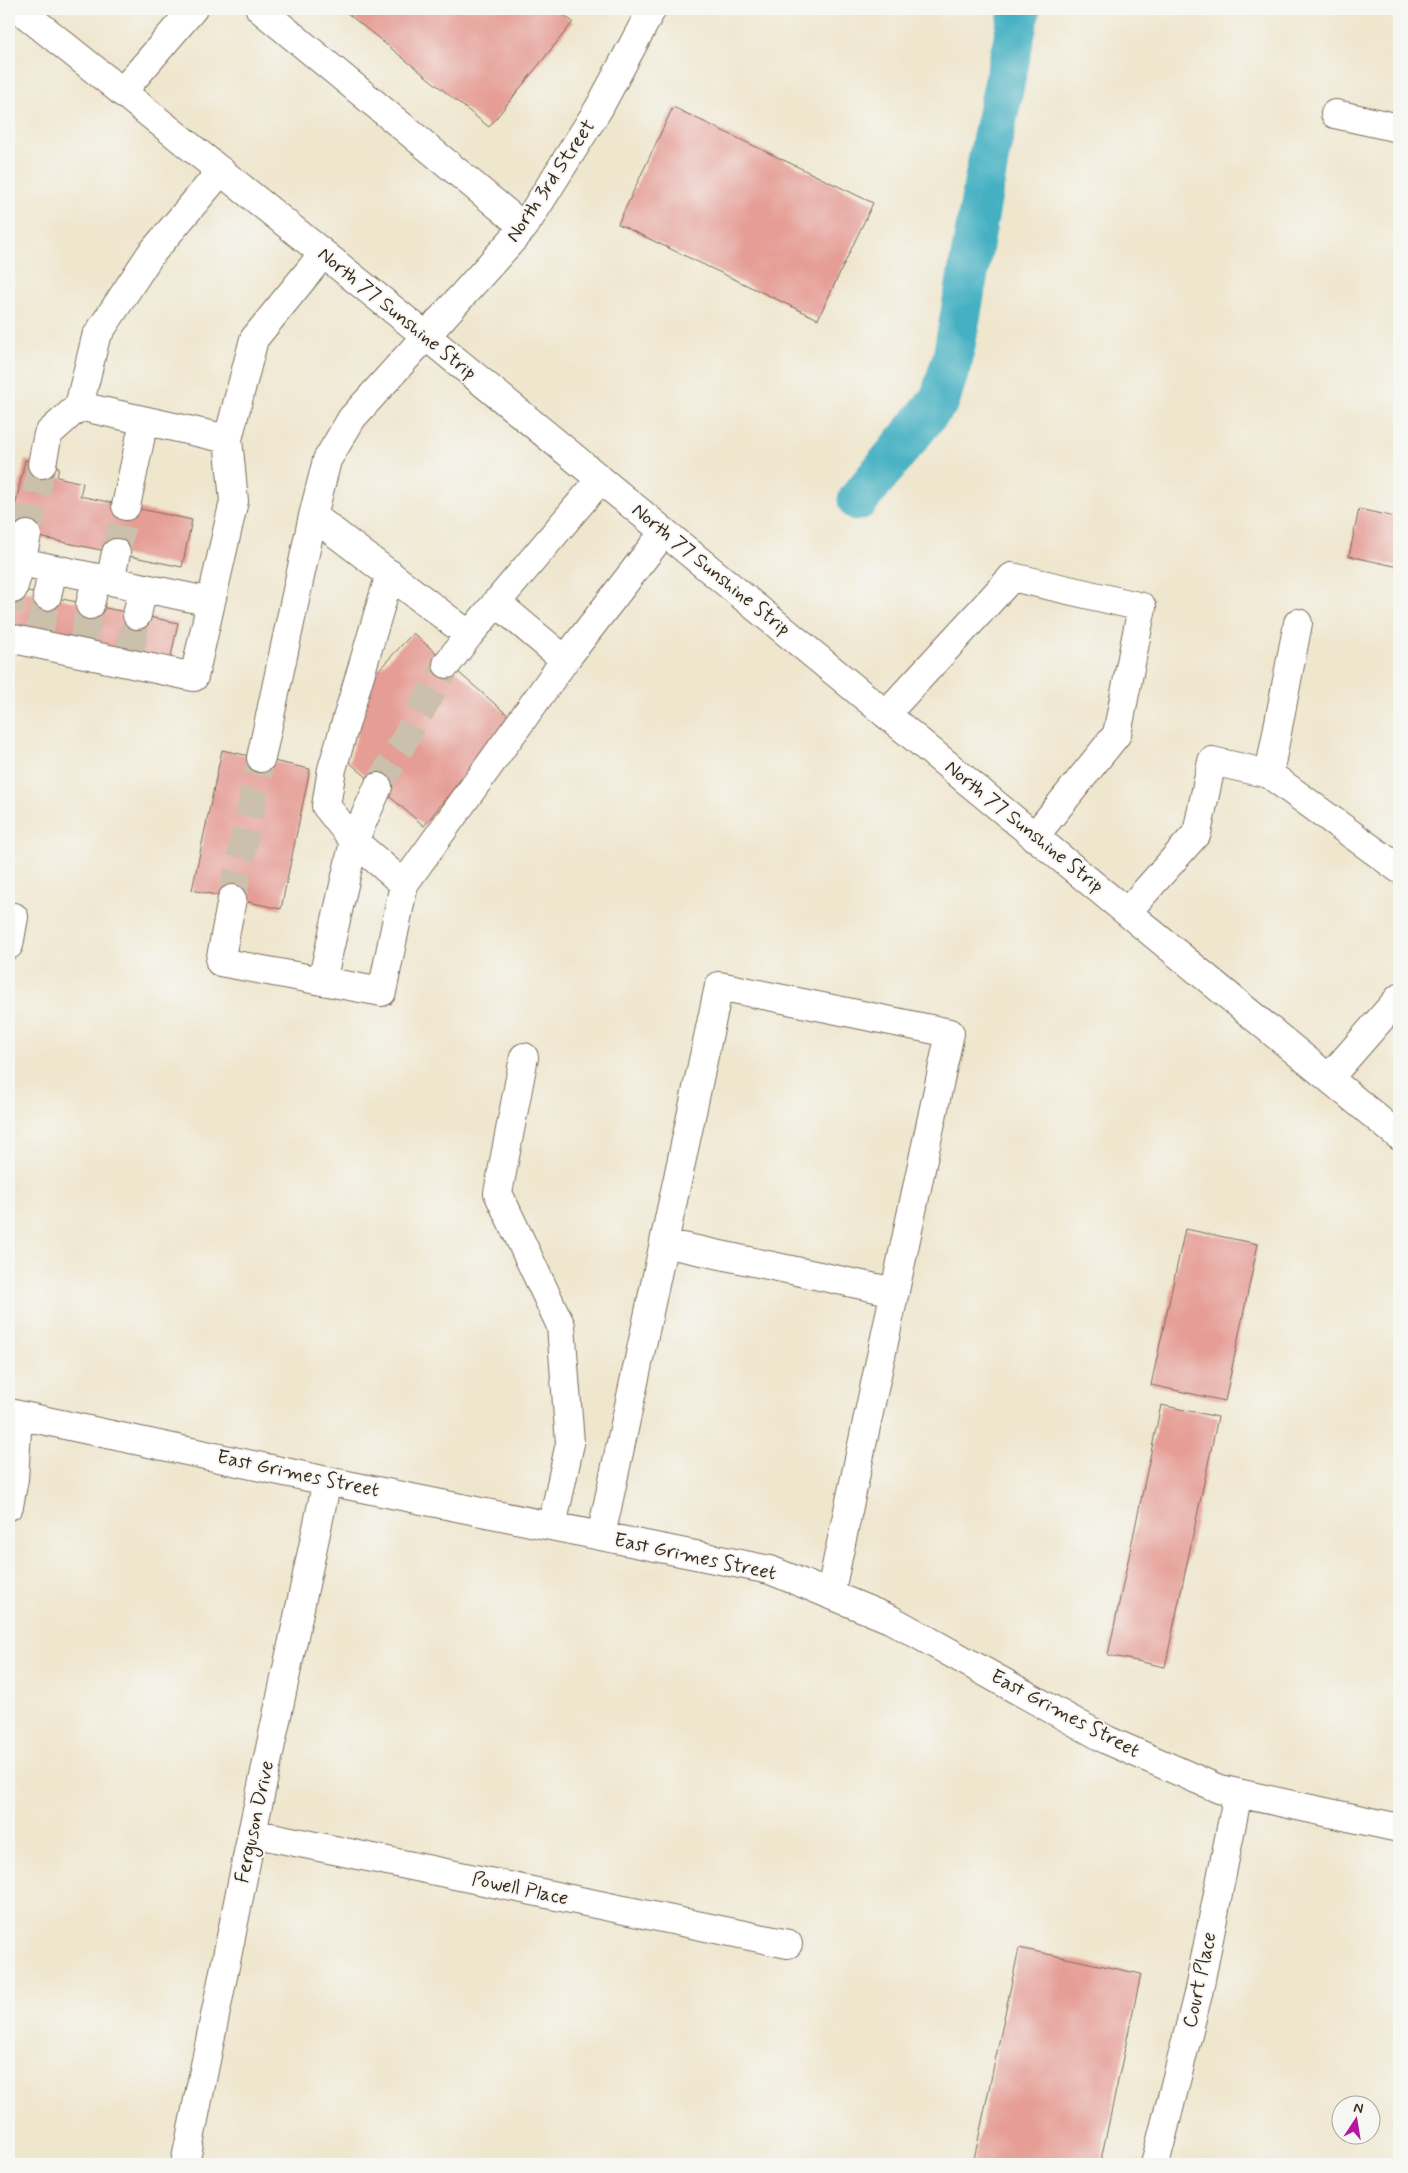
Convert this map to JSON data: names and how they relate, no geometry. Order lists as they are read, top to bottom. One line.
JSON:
{"streets":{"street":["North 3rd Street","North 77 Sunshine Strip","East Grimes Street","Ferguson Drive","Powell Place","Court Place"]},"crossings":[["North 3rd Street","North 77 Sunshine Strip"],["East Grimes Street","Ferguson Drive"],["East Grimes Street","Court Place"],["Ferguson Drive","Powell Place"]],"north":"top"}
